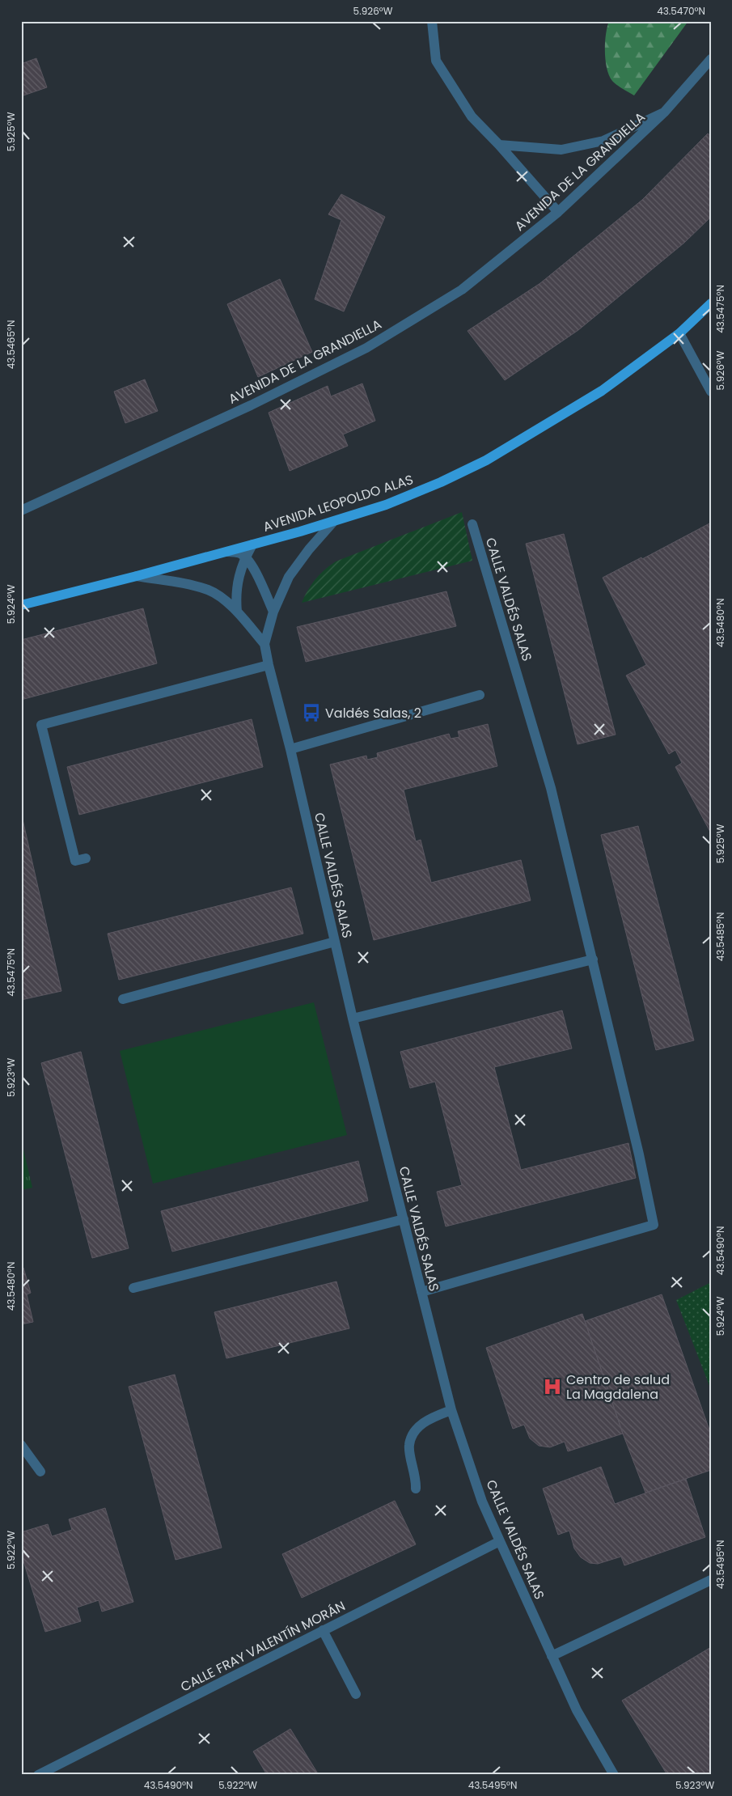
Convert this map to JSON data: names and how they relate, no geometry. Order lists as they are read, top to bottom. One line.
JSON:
{"streets":{"main road":["AVENIDA LEOPOLDO ALAS"],"street":["AVENIDA DE LA GRANDIELLA","CALLE VALDÉS SALAS","CALLE FRAY VALENTÍN MORÁN"]},"crossings":[["AVENIDA LEOPOLDO ALAS","CALLE VALDÉS SALAS"],["CALLE VALDÉS SALAS","CALLE FRAY VALENTÍN MORÁN"]],"places":{"bus stop":["Valdés Salas, 2"],"hospital":["Centro de salud La Magdalena"]},"coordinates":["5.926°W","43.5470°N","5.925°W","43.5475°N","43.5465°N","5.924°W","43.5480°N","43.5485°N","5.923°W","43.5490°N","5.922°W","43.5495°N"]}
